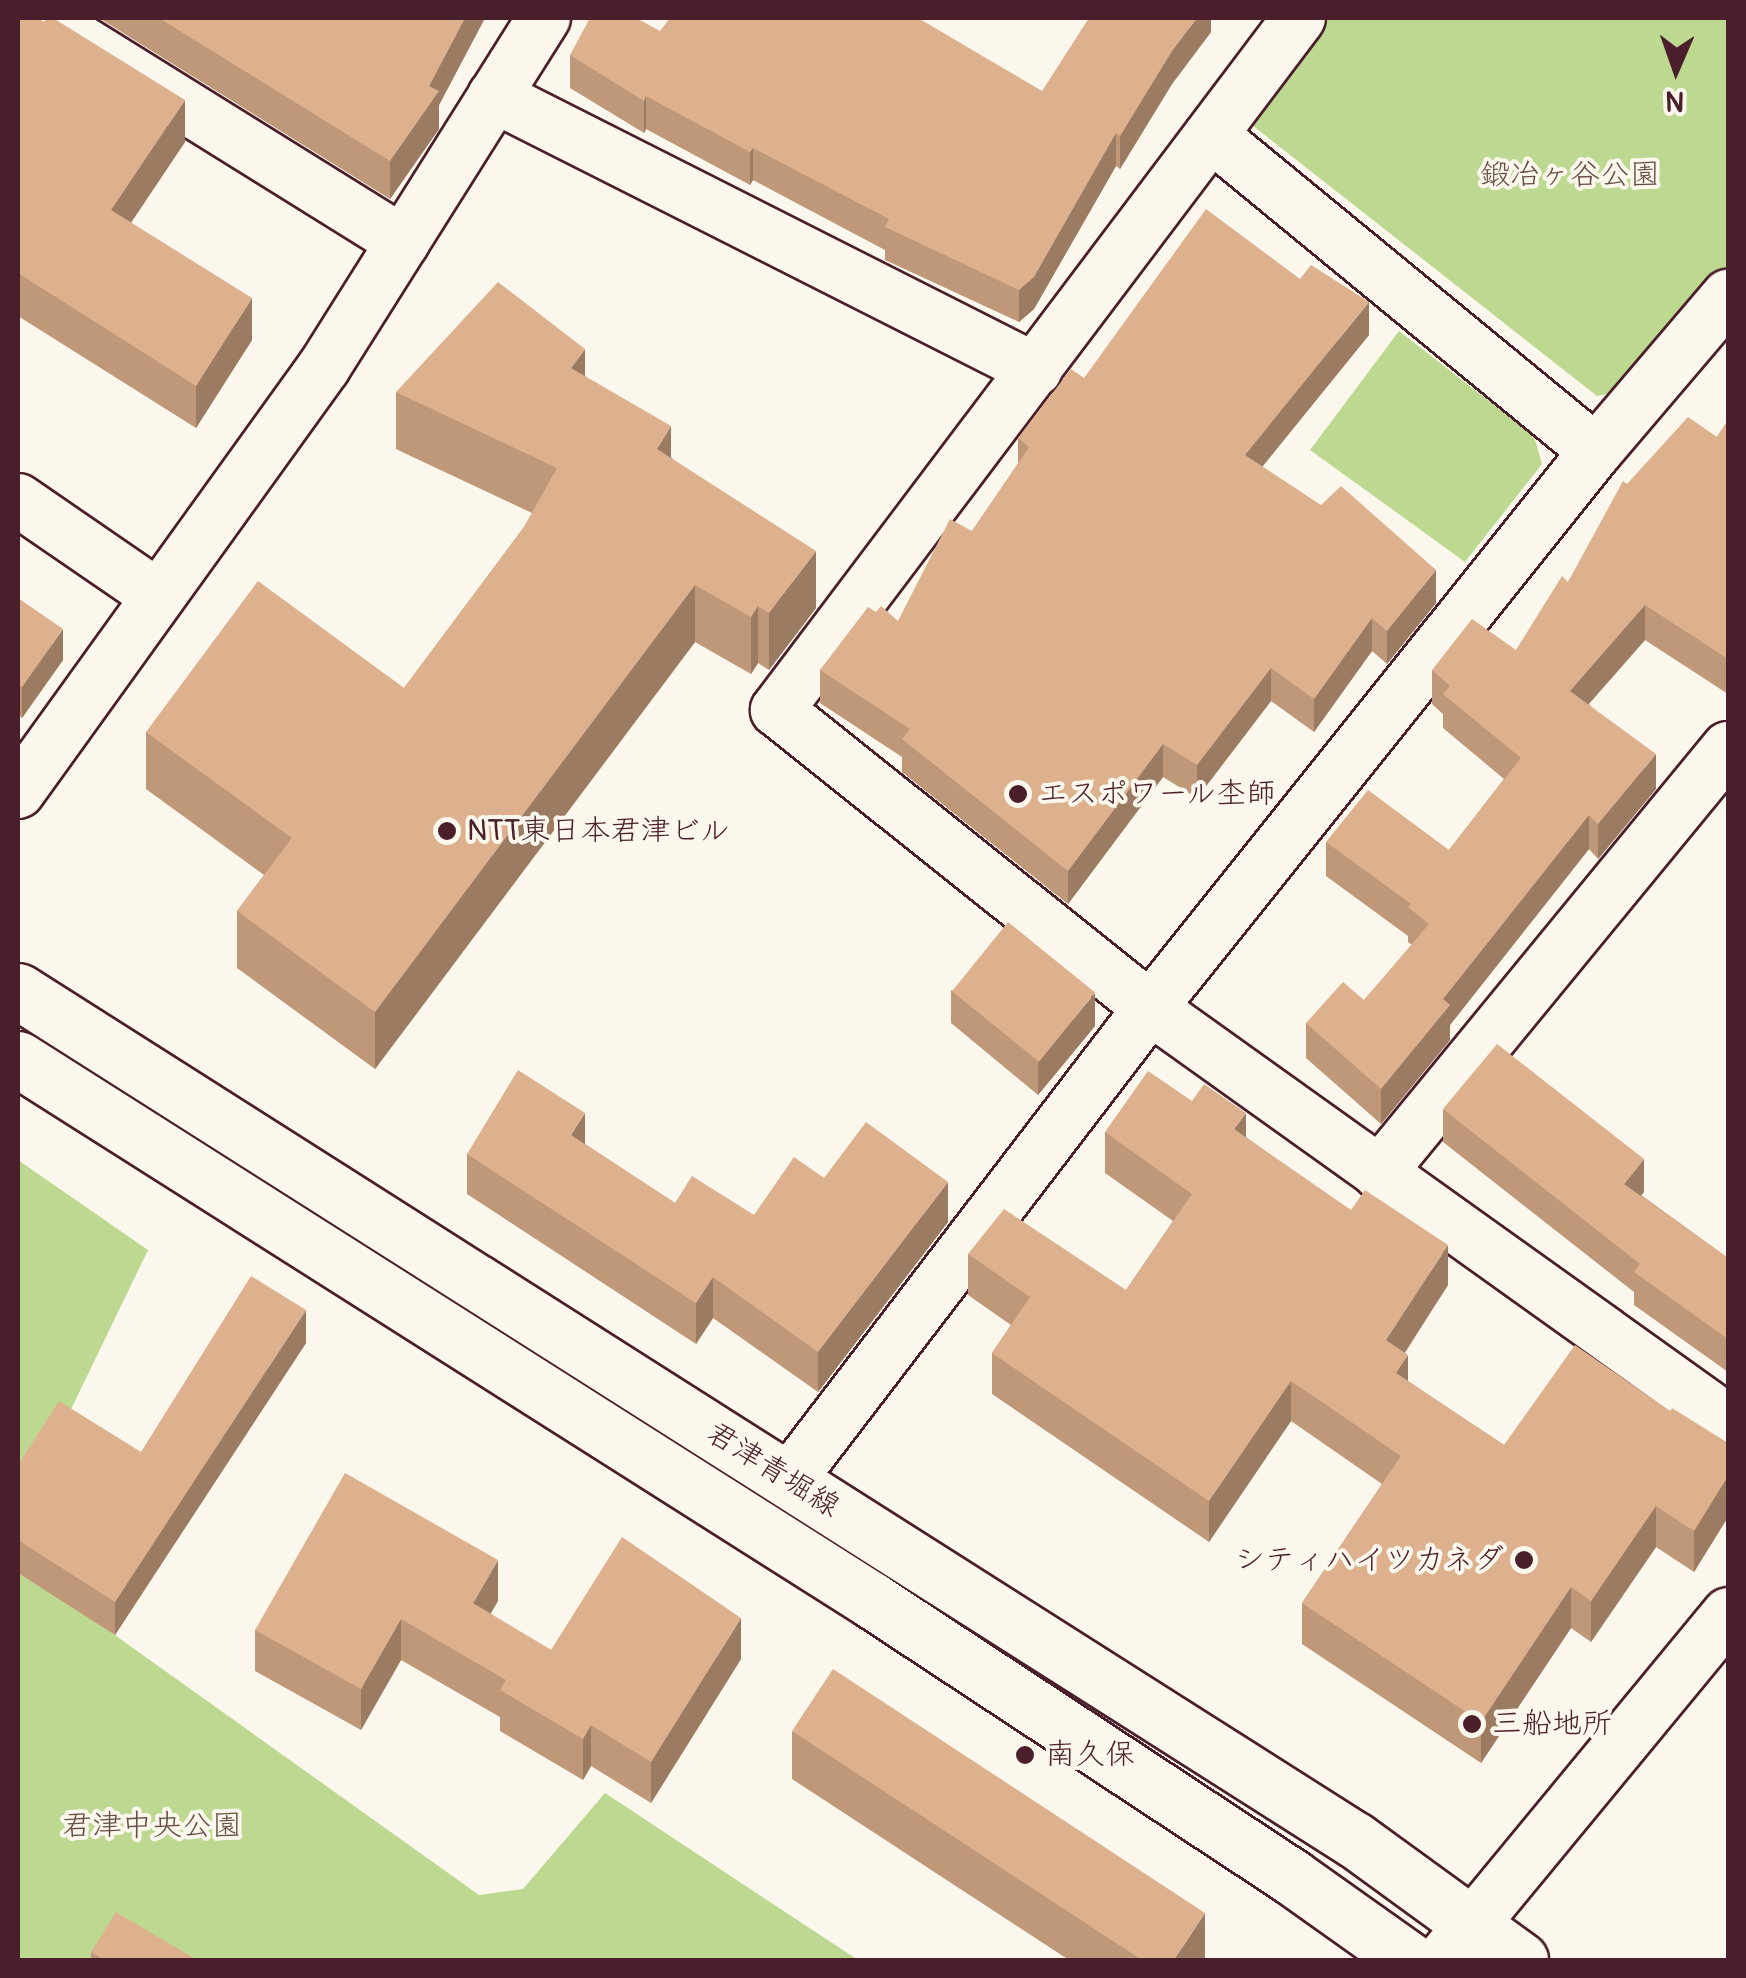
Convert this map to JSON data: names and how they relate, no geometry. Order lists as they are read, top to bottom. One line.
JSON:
{"streets":{"main road":["君津青堀線"]},"parks":["鍛冶ヶ谷公園","君津中央公園"],"places":["エスポワール杢師","NTT東日本君津ビル","シティハイツカネダ","三船地所","南久保"],"north":"bottom"}
